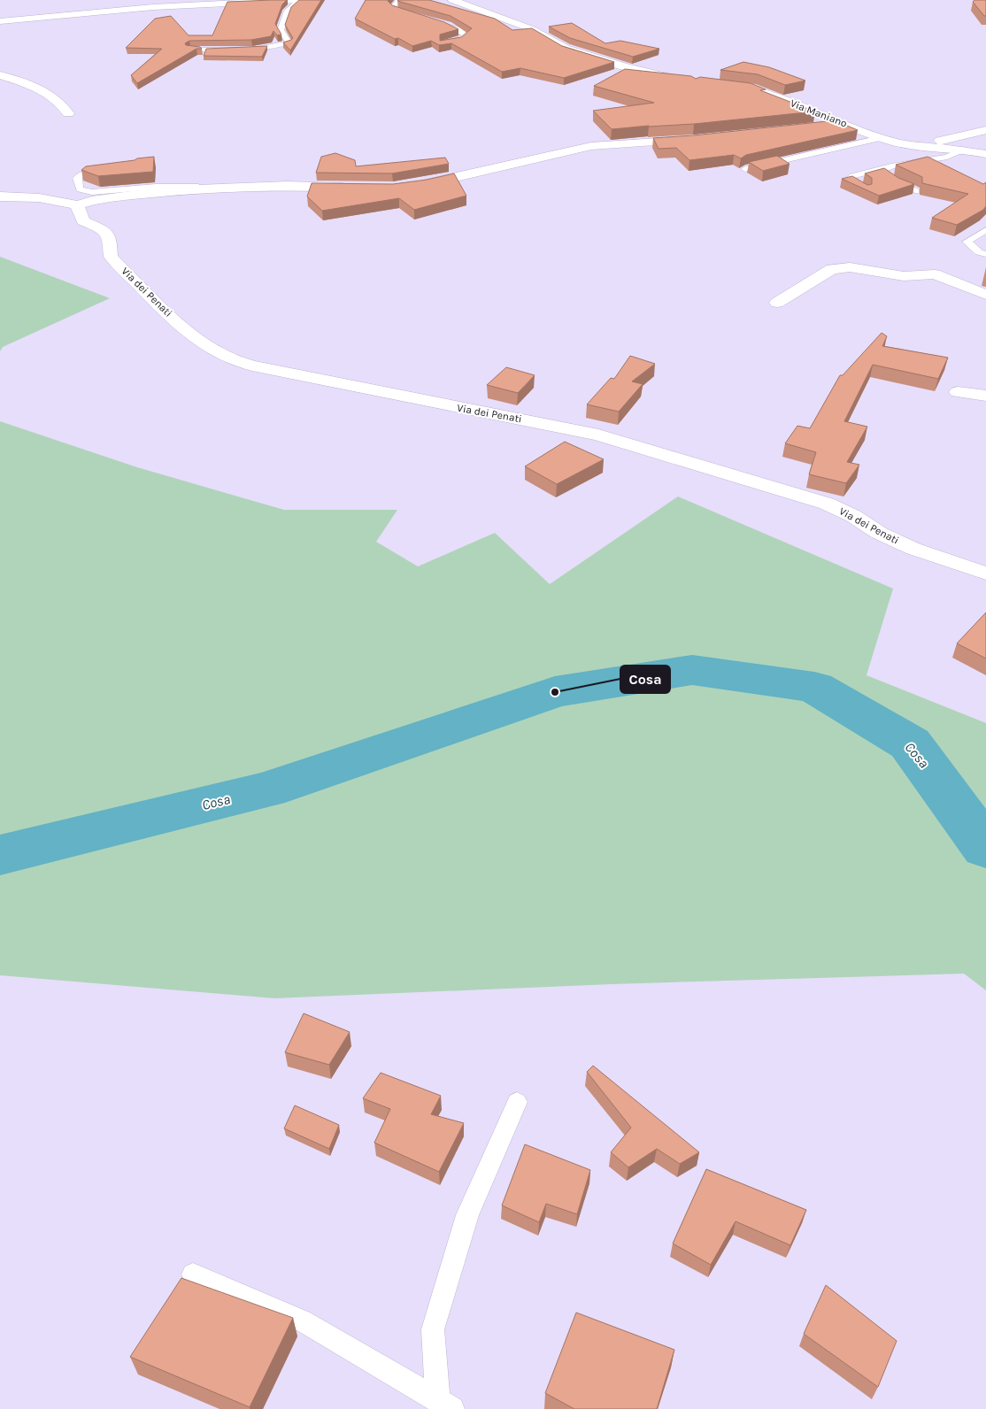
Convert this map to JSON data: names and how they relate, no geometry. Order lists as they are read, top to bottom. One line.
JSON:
{"streets":{"street":["Via Maniano","Via dei Penati"]},"water":["Cosa"],"places":["Cosa"]}
